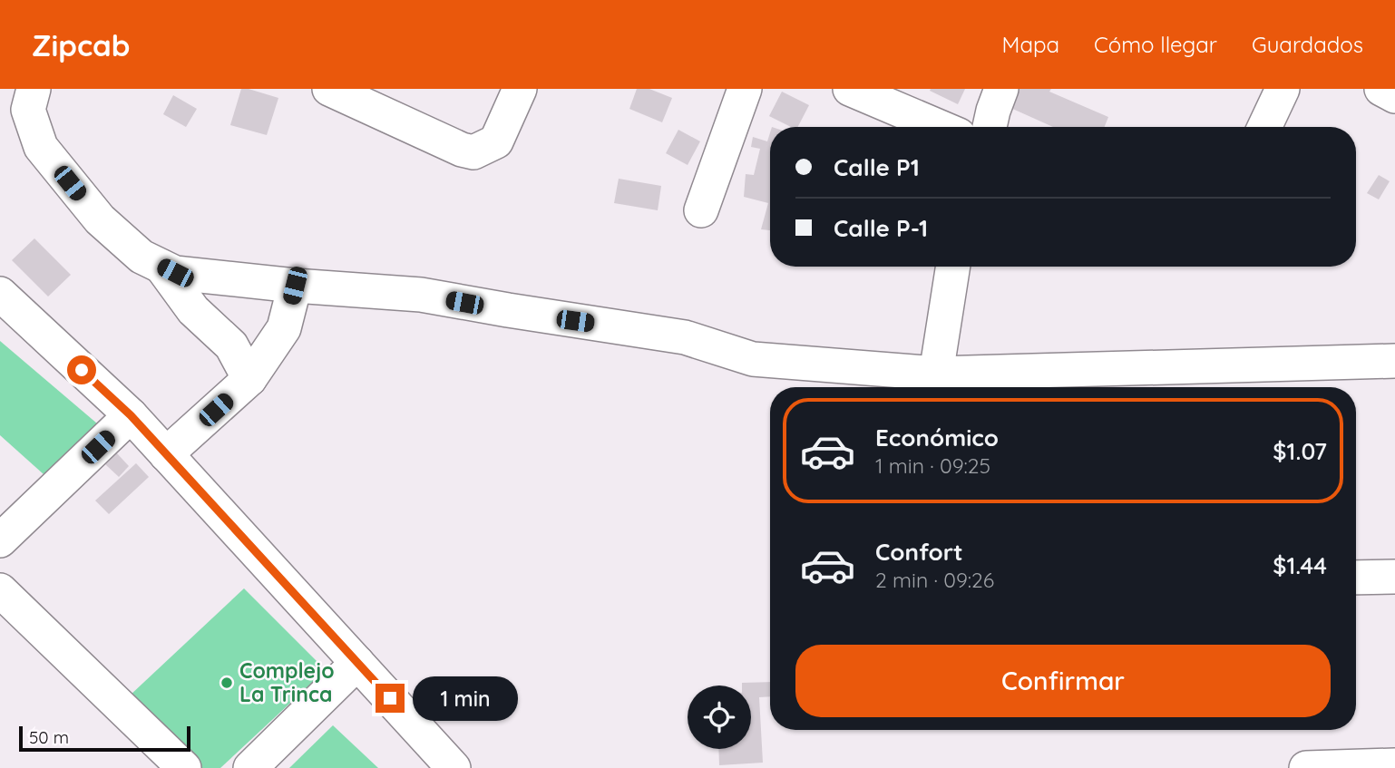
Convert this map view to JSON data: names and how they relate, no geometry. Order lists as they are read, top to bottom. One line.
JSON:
{"places":["Complejo La Trinca"],"scale_bar":"50 m","page":{"header":"Zipcab","nav":["Mapa","Cómo llegar","Guardados"],"banner":["Calle P1","Calle P-1"],"list":[{"name":"Económico","note":"1 min · 09:25","value":"$1.07"},{"name":"Confort","note":"2 min · 09:26","value":"$1.44"}],"buttons":"Confirmar","bubble":"1 min","scale":"50 m"}}
